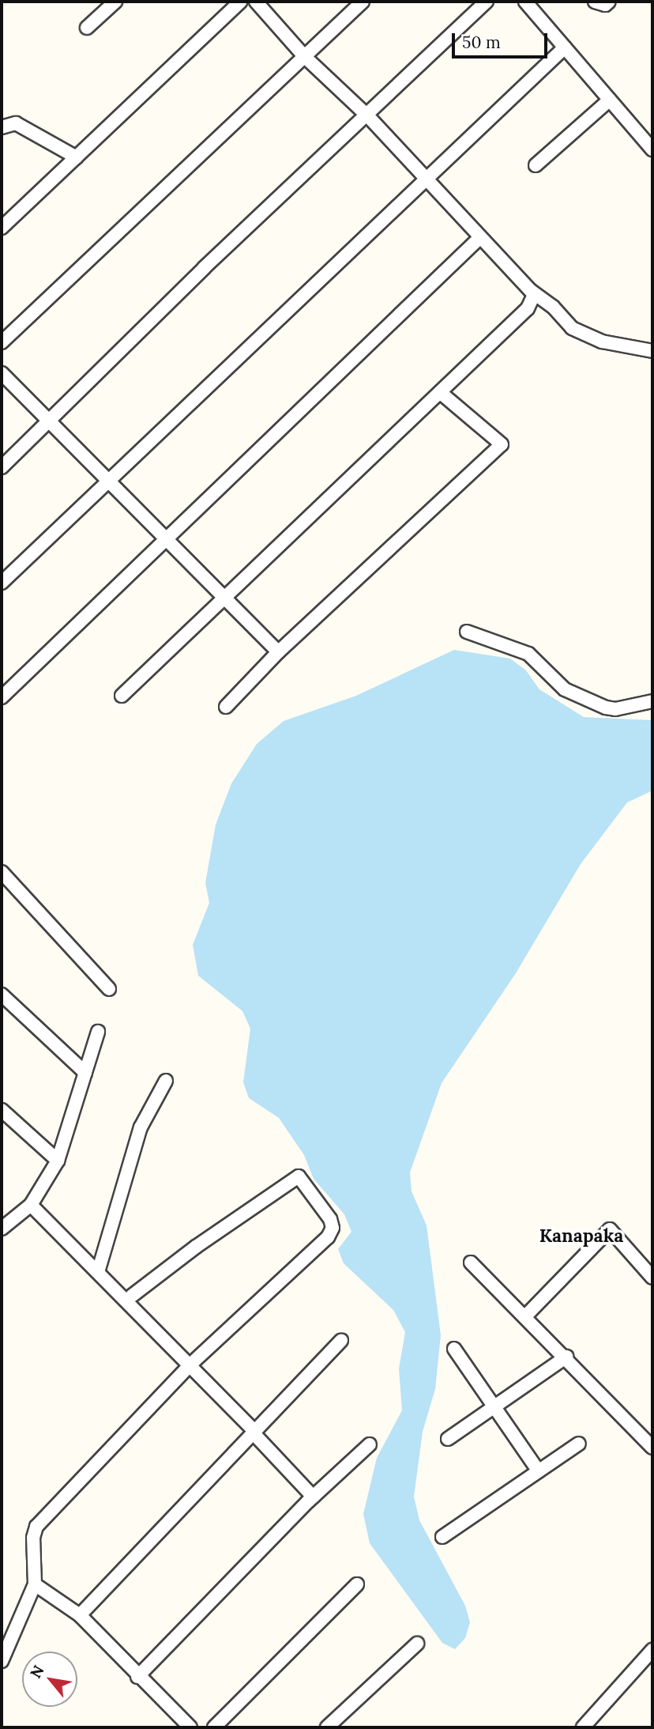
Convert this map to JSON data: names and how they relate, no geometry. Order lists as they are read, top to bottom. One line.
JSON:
{"districts":["Kanapaka"],"scale_bar":"50 m","north":"top left"}
